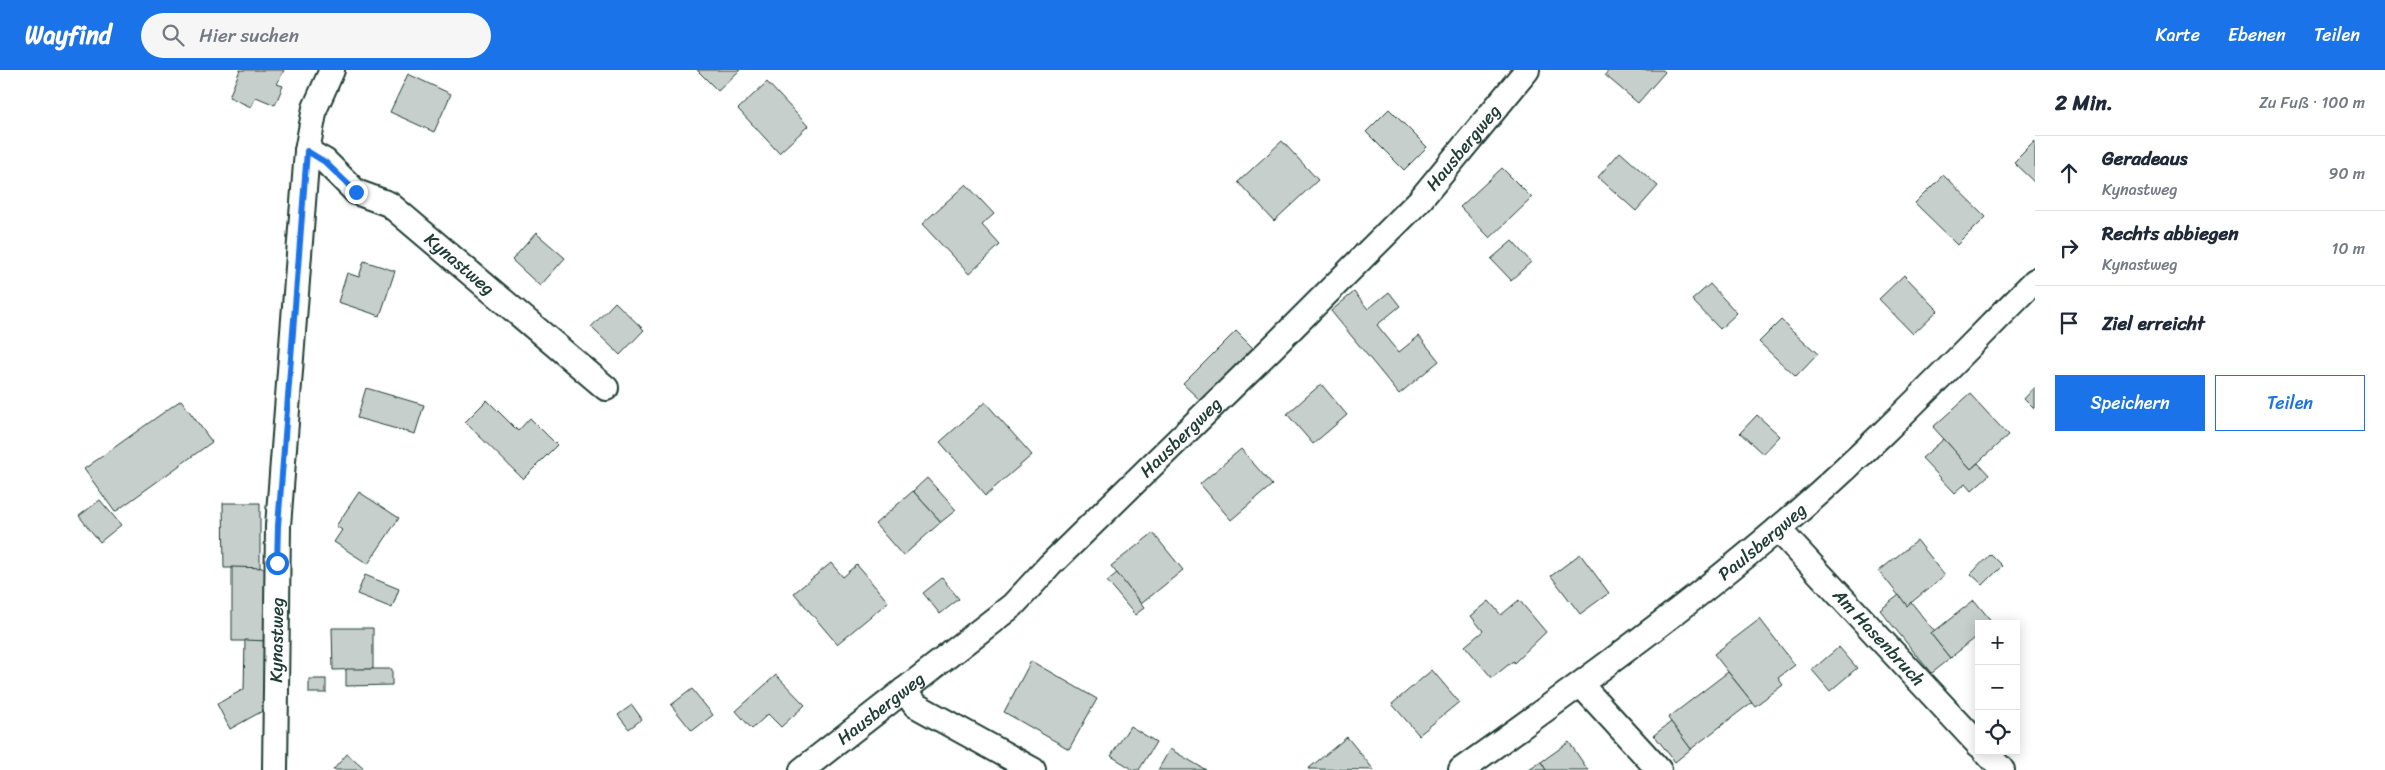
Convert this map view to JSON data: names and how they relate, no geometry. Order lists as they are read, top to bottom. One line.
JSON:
{"streets":{"street":["Hausbergweg","Kynastweg","Paulsbergweg","Am Hasenbruch"]},"crossings":[["Paulsbergweg","Am Hasenbruch"]],"page":{"header":"Wayfind","search":"Hier suchen","nav":["Karte","Ebenen","Teilen"],"heading":["2 Min.","Zu Fuß · 100 m"],"list":[["Geradeaus","Kynastweg","90 m"],["Rechts abbiegen","Kynastweg","10 m"],"Ziel erreicht"],"buttons":["Speichern","Teilen"],"map_buttons":["+","−"]}}
